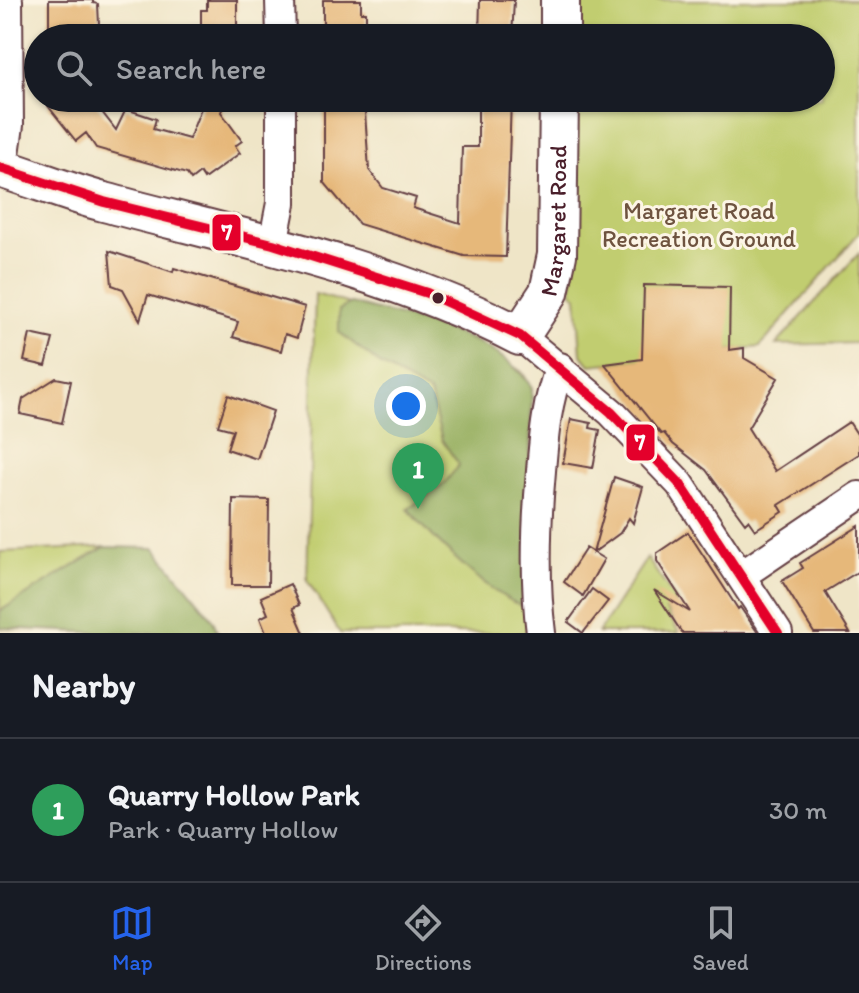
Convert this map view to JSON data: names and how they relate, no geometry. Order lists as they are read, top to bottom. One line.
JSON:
{"streets":{"street":["Margaret Road"]},"parks":["Margaret Road Recreation Ground"],"lines":["transit line 7"],"page":{"search":"Search here","pins":"1","heading":"Nearby","list":[{"mark":"1","name":"Quarry Hollow Park","note":"Park · Quarry Hollow","value":"30 m"}],"nav":["Map","Directions","Saved"]}}
